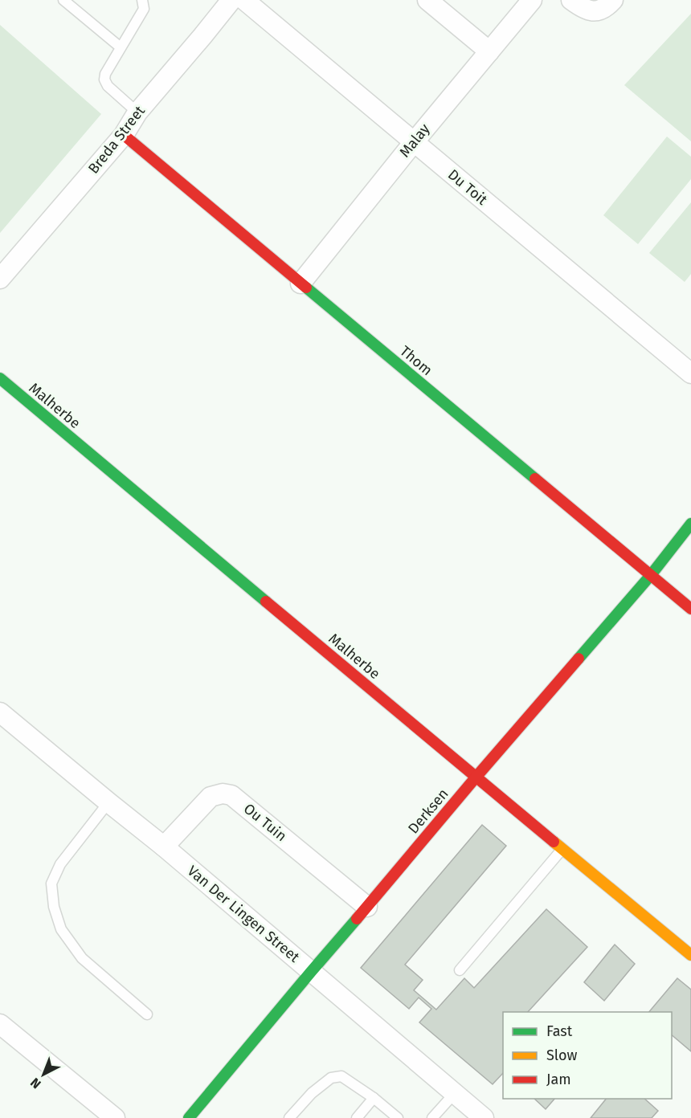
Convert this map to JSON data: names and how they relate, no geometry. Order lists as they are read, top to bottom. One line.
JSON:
{"streets":{"street":["Breda Street","Malay","Du Toit","Thom","Malherbe","Derksen","Ou Tuin","Van Der Lingen Street"]},"crossings":[["Breda Street","Thom"],["Malay","Du Toit"],["Malay","Thom"],["Thom","Derksen"],["Malherbe","Derksen"],["Derksen","Ou Tuin"],["Derksen","Van Der Lingen Street"],["Ou Tuin","Van Der Lingen Street"]],"legend":["Fast","Slow","Jam"],"north":"bottom left"}
